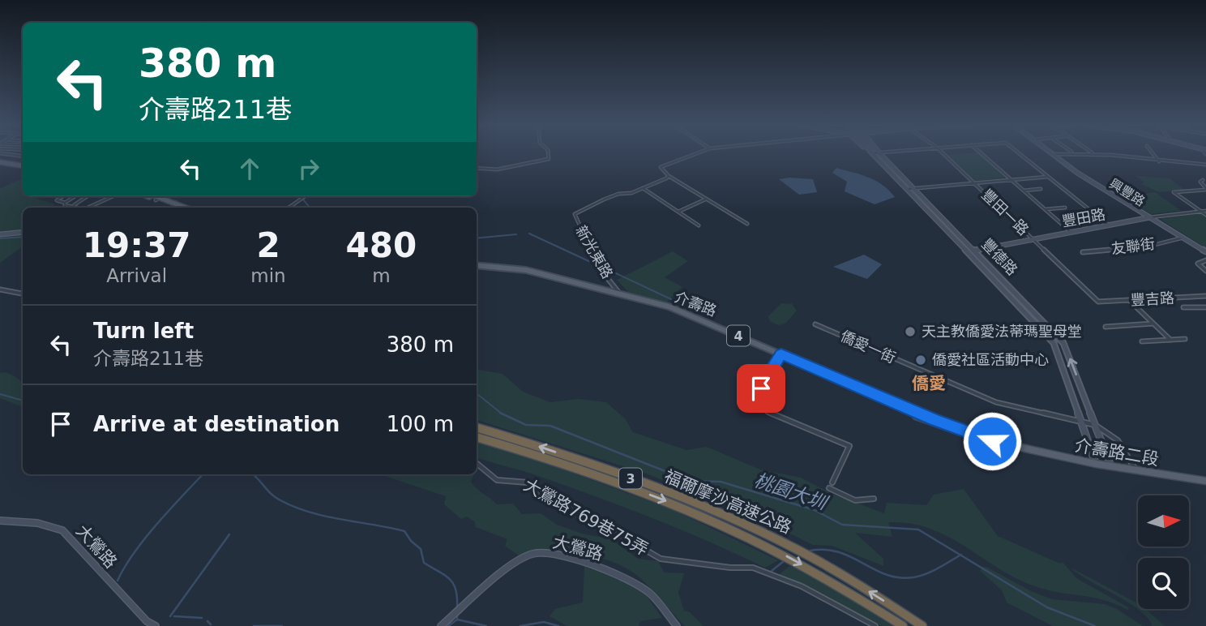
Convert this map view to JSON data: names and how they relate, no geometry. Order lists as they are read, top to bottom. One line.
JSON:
{"streets":{"highway":["3","福爾摩沙高速公路"],"main road":["興豐路","豐田路","豐德路","介壽路","4","介壽路二段","大鶯路"],"street":["豐田一路","友聯街","新光東路","豐吉路","僑愛一街","大鶯路769巷75弄"]},"crossings":[["興豐路","豐田路"],["興豐路","友聯街"],["豐田一路","豐田路"],["豐田一路","豐吉路"],["豐田路","豐德路"],["新光東路","介壽路"],["豐德路","僑愛一街"],["豐德路","介壽路二段"],["介壽路","介壽路二段"]],"districts":["僑愛"],"water":["桃園大圳"],"places":["天主教僑愛法蒂瑪聖母堂","僑愛社區活動中心"],"north":"right","page":{"turn":["380 m","介壽路211巷"],"eta":["19:37","Arrival","2","min","480","m"],"list":[{"name":"Turn left","note":"介壽路211巷","value":"380 m"},{"name":"Arrive at destination","value":"100 m"}]}}
